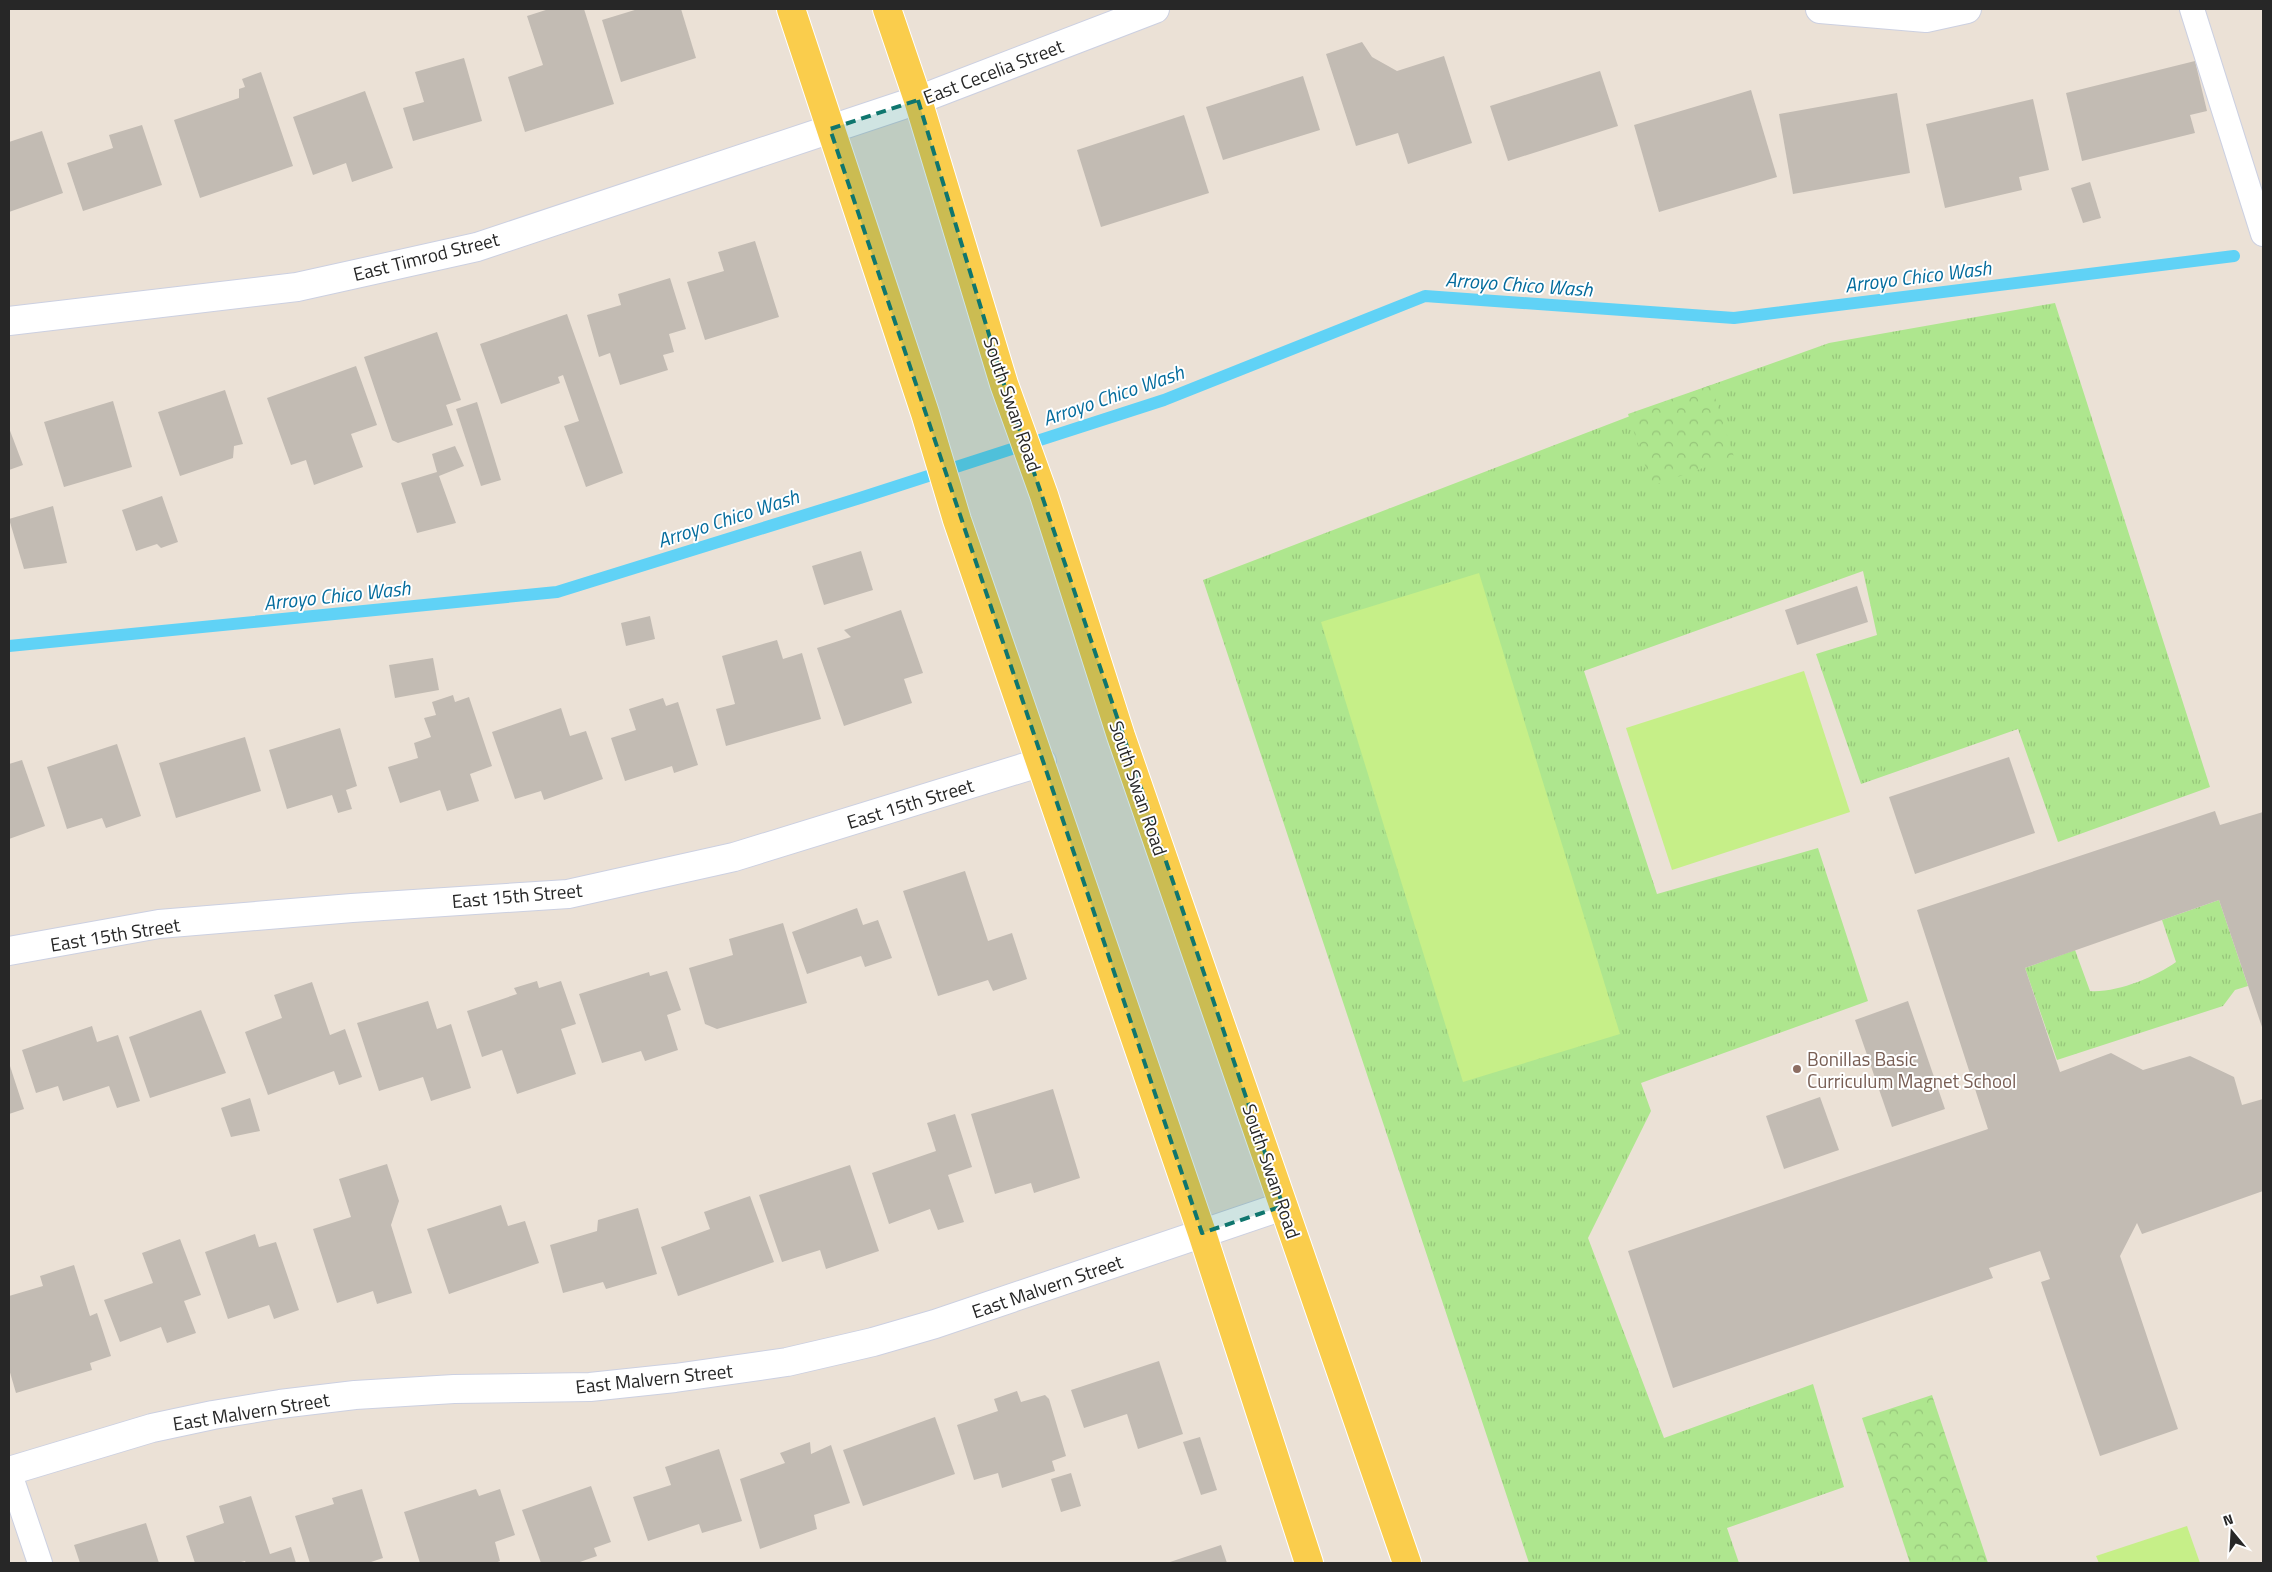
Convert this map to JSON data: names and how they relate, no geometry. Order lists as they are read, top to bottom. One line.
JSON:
{"streets":{"main road":["South Swan Road"],"street":["East Cecelia Street","East Timrod Street","East 15th Street","East Malvern Street"]},"crossings":[["East Cecelia Street","East Timrod Street"],["East Cecelia Street","South Swan Road"],["South Swan Road","East Malvern Street"]],"water":["Arroyo Chico Wash"],"places":["Bonillas Basic Curriculum Magnet School"],"north":"top"}
